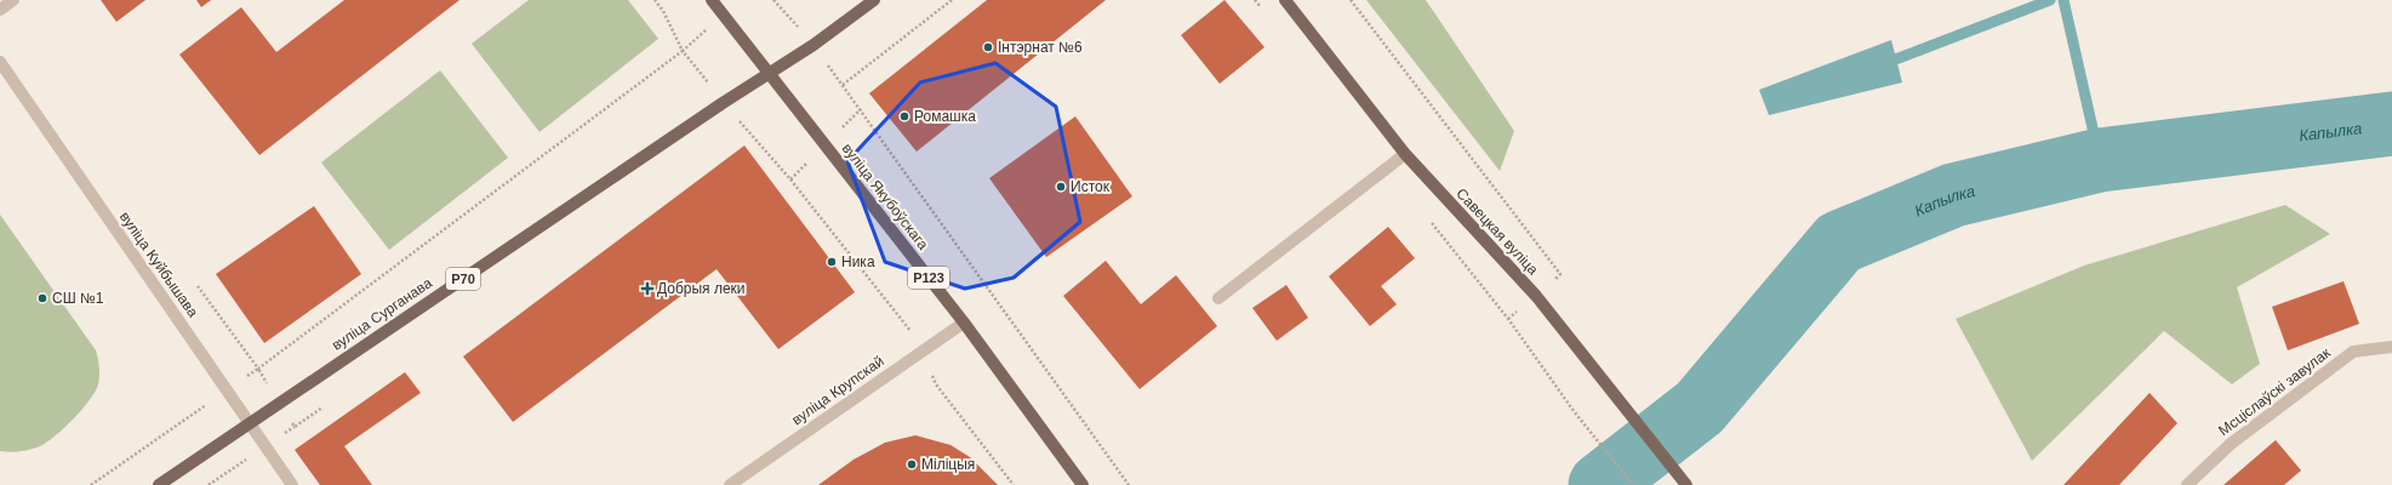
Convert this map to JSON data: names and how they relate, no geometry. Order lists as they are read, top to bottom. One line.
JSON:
{"streets":{"main road":["вуліца Якубоўскага","Савецкая вуліца","Р123","Р70","вуліца Сурганава"],"street":["вуліца Куйбышава","вуліца Крупскай","Мсціслаўскі завулак"]},"crossings":[["вуліца Якубоўскага","вуліца Сурганава"],["вуліца Якубоўскага","вуліца Крупскай"],["вуліца Куйбышава","вуліца Сурганава"]],"water":["Капылка"],"places":{"other":["Інтэрнат №6","Ромашка","Исток","Ника","СШ №1","Міліцыя"],"health":["Добрыя леки"]}}
